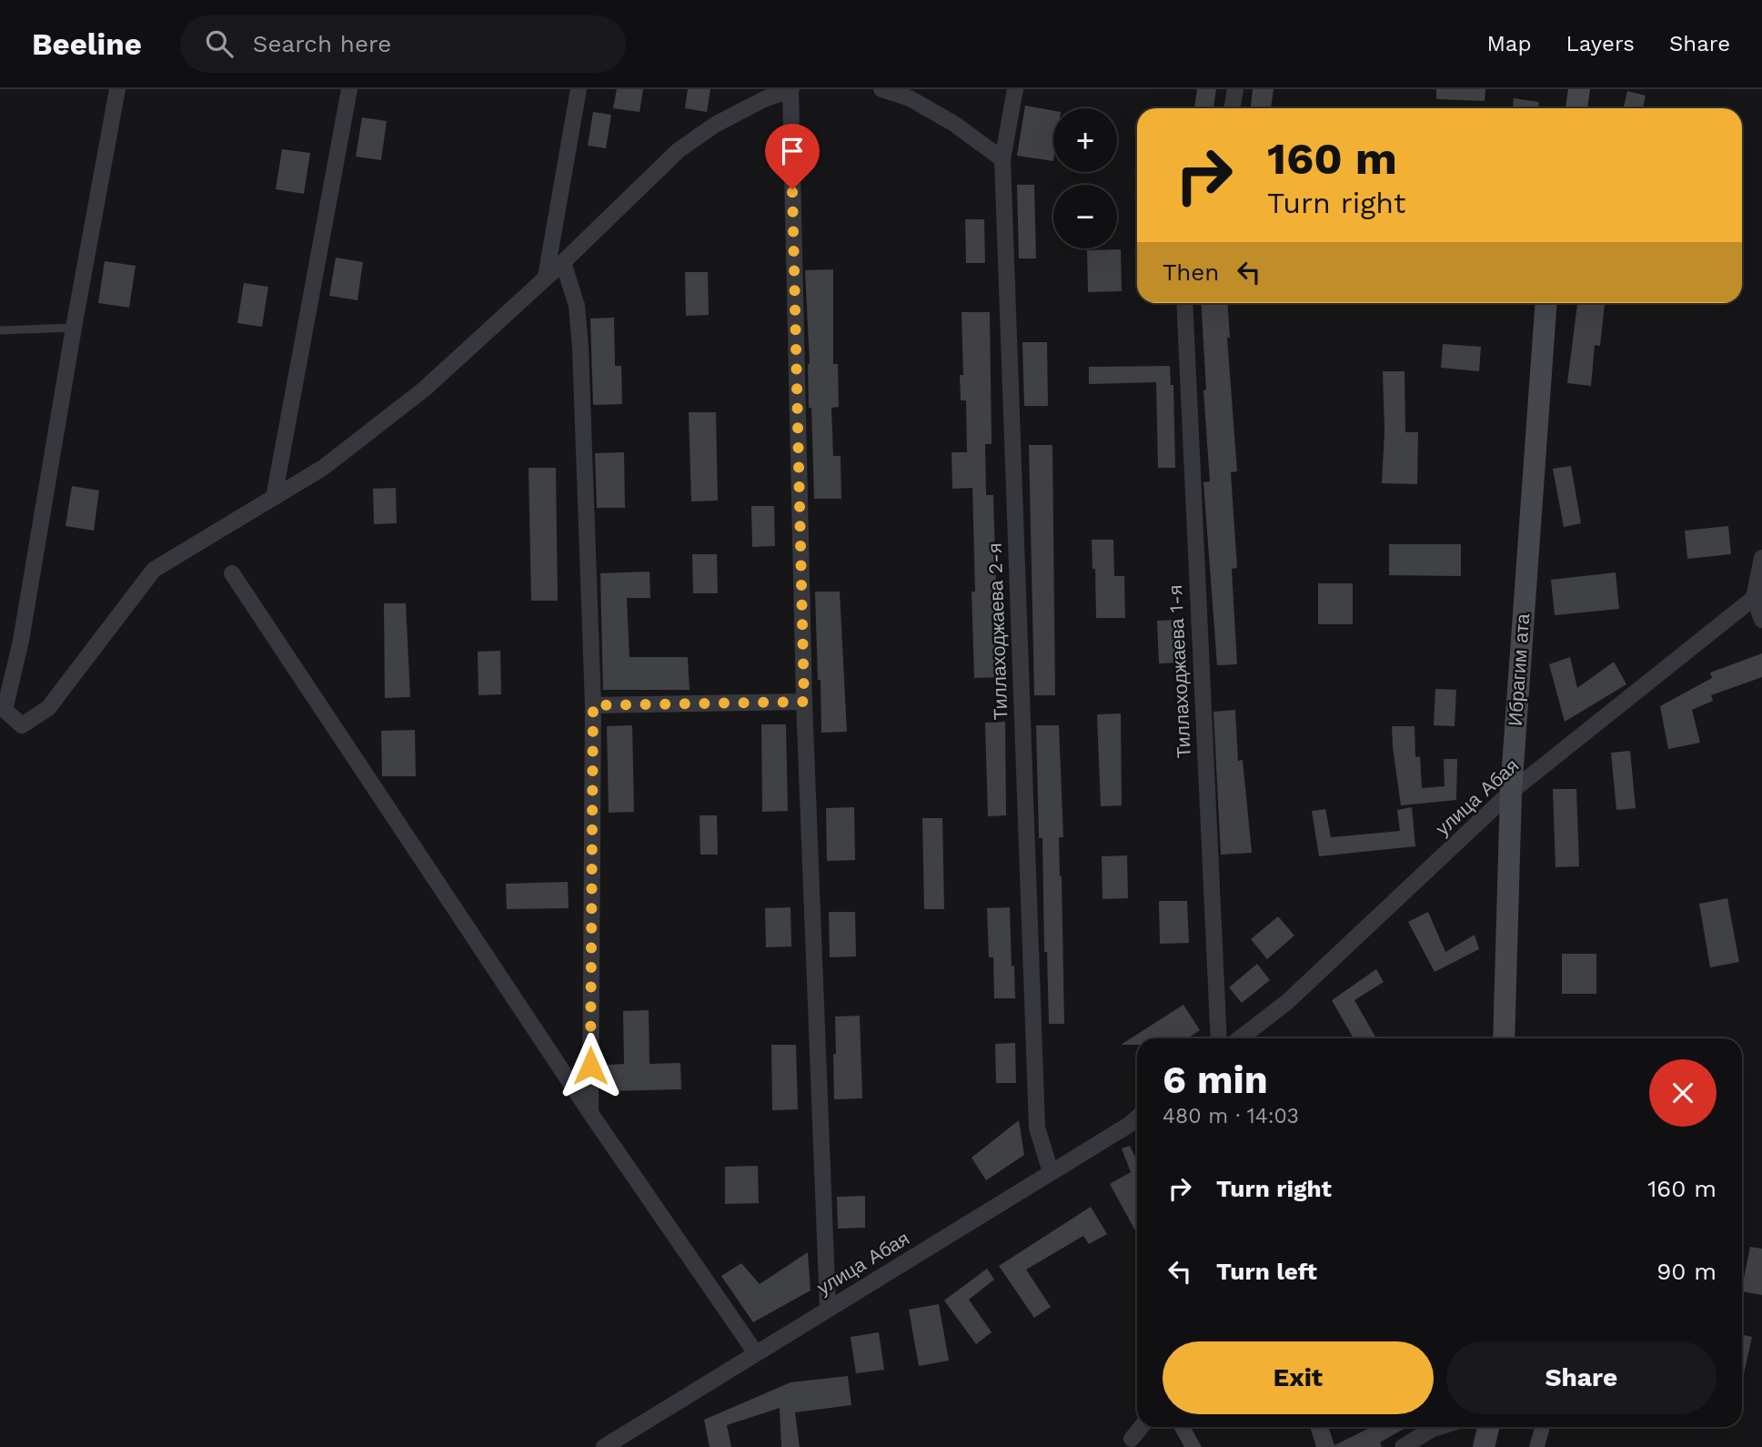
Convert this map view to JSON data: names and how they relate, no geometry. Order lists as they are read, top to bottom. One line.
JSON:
{"streets":{"street":["Тиллаходжаева 2-я","Ибрагим ата","Тиллаходжаева 1-я","улица Абая"]},"crossings":[["Тиллаходжаева 2-я","улица Абая"],["Ибрагим ата","улица Абая"]],"page":{"header":"Beeline","search":"Search here","nav":["Map","Layers","Share"],"map_buttons":["+","−"],"turn":["160 m","Turn right"],"then":"Then","heading":["6 min","480 m · 14:03"],"list":[{"name":"Turn right","value":"160 m"},{"name":"Turn left","value":"90 m"}],"buttons":["Exit","Share"]}}
